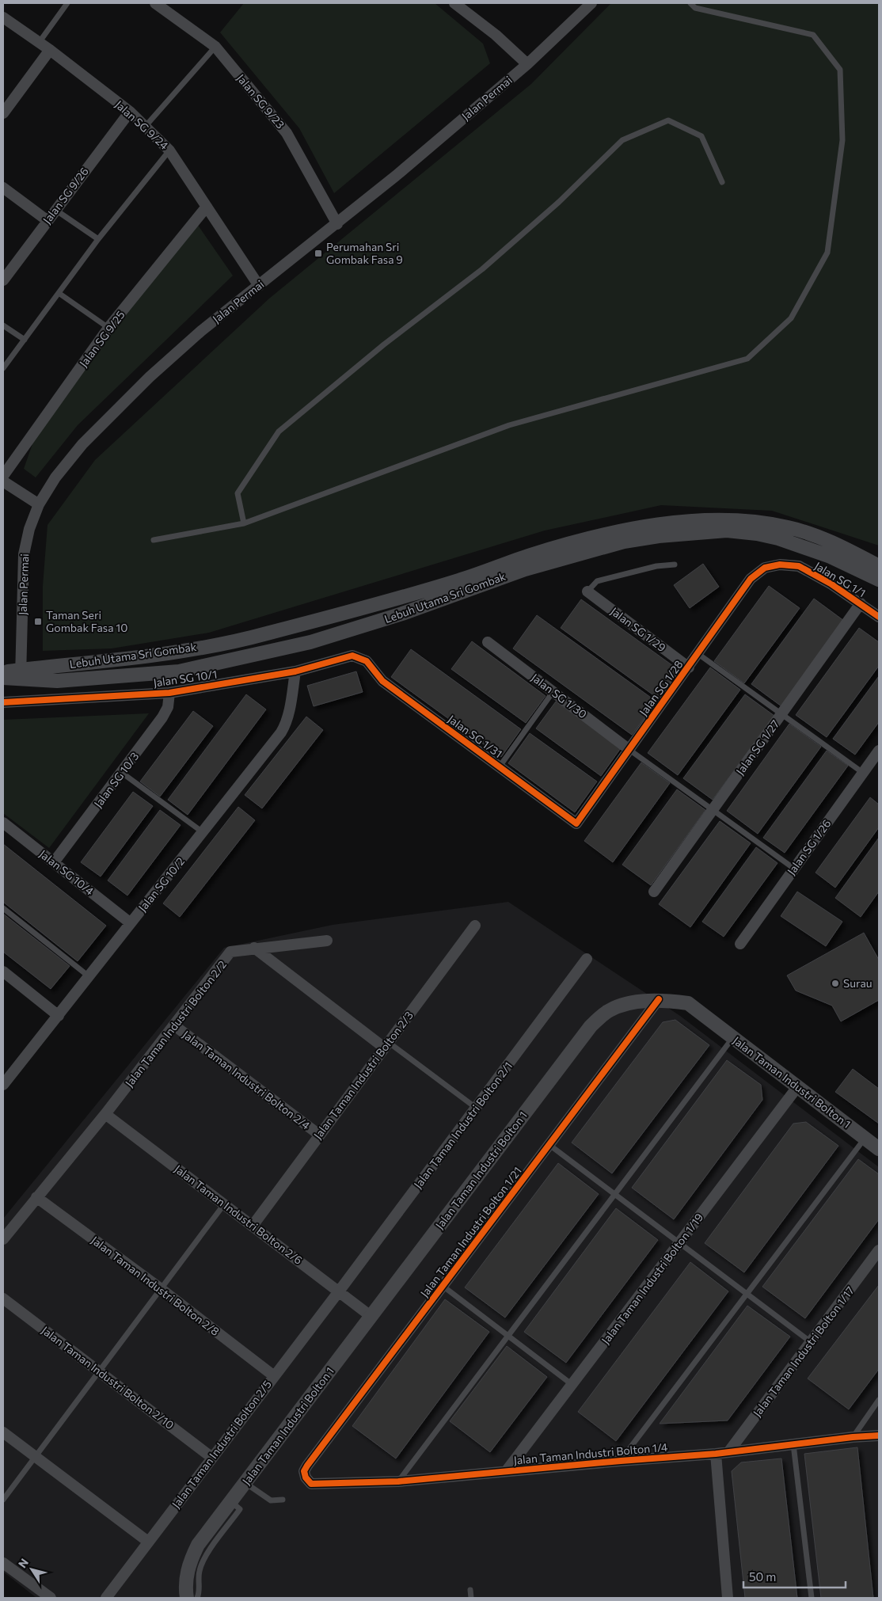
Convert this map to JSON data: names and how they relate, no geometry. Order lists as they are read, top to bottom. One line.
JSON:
{"streets":{"street":["Jalan Permai","Jalan SG 9/23","Jalan SG 9/24","Jalan SG 9/26","Jalan SG 9/25","Jalan SG 1/1","Lebuh Utama Sri Gombak","Jalan SG 1/29","Jalan SG 10/1","Jalan SG 1/28","Jalan SG 1/30","Jalan SG 1/31","Jalan SG 1/27","Jalan SG 10/3","Jalan SG 1/26","Jalan SG 10/4","Jalan SG 10/2","Jalan Taman Industri Bolton 2/2","Jalan Taman Industri Bolton 2/3","Jalan Taman Industri Bolton 2/4","Jalan Taman Industri Bolton 1","Jalan Taman Industri Bolton 2/1","Jalan Taman Industri Bolton 2/6","Jalan Taman Industri Bolton 1/21","Jalan Taman Industri Bolton 1/19","Jalan Taman Industri Bolton 2/8","Jalan Taman Industri Bolton 1/17","Jalan Taman Industri Bolton 2/10","Jalan Taman Industri Bolton 2/5","Jalan Taman Industri Bolton 1/4"]},"crossings":[["Jalan Permai","Jalan SG 9/23"],["Jalan Permai","Jalan SG 9/24"],["Jalan Permai","Lebuh Utama Sri Gombak"],["Jalan SG 9/24","Jalan SG 9/26"],["Jalan SG 9/24","Jalan SG 9/25"],["Jalan SG 1/1","Jalan SG 1/28"],["Jalan SG 1/1","Jalan SG 1/27"],["Jalan SG 1/29","Jalan SG 1/28"],["Jalan SG 10/1","Jalan SG 1/31"],["Jalan SG 10/1","Jalan SG 10/3"],["Jalan SG 10/1","Jalan SG 10/2"],["Jalan SG 1/28","Jalan SG 1/30"],["Jalan SG 1/28","Jalan SG 1/31"],["Jalan SG 10/3","Jalan SG 10/4"],["Jalan SG 10/4","Jalan SG 10/2"],["Jalan Taman Industri Bolton 2/2","Jalan Taman Industri Bolton 2/4"],["Jalan Taman Industri Bolton 2/2","Jalan Taman Industri Bolton 2/6"],["Jalan Taman Industri Bolton 2/3","Jalan Taman Industri Bolton 2/4"],["Jalan Taman Industri Bolton 2/3","Jalan Taman Industri Bolton 2/6"],["Jalan Taman Industri Bolton 1","Jalan Taman Industri Bolton 2/6"],["Jalan Taman Industri Bolton 1","Jalan Taman Industri Bolton 1/21"],["Jalan Taman Industri Bolton 1","Jalan Taman Industri Bolton 1/19"],["Jalan Taman Industri Bolton 2/1","Jalan Taman Industri Bolton 2/6"],["Jalan Taman Industri Bolton 2/1","Jalan Taman Industri Bolton 2/5"],["Jalan Taman Industri Bolton 2/6","Jalan Taman Industri Bolton 2/5"],["Jalan Taman Industri Bolton 1/21","Jalan Taman Industri Bolton 1/4"],["Jalan Taman Industri Bolton 1/19","Jalan Taman Industri Bolton 1/4"],["Jalan Taman Industri Bolton 2/8","Jalan Taman Industri Bolton 2/5"],["Jalan Taman Industri Bolton 1/17","Jalan Taman Industri Bolton 1/4"],["Jalan Taman Industri Bolton 2/10","Jalan Taman Industri Bolton 2/5"]],"places":{"transit":["Perumahan Sri Gombak Fasa 9","Taman Seri Gombak Fasa 10"],"other":["Surau"]},"scale_bar":"50 m","north":"top left"}
